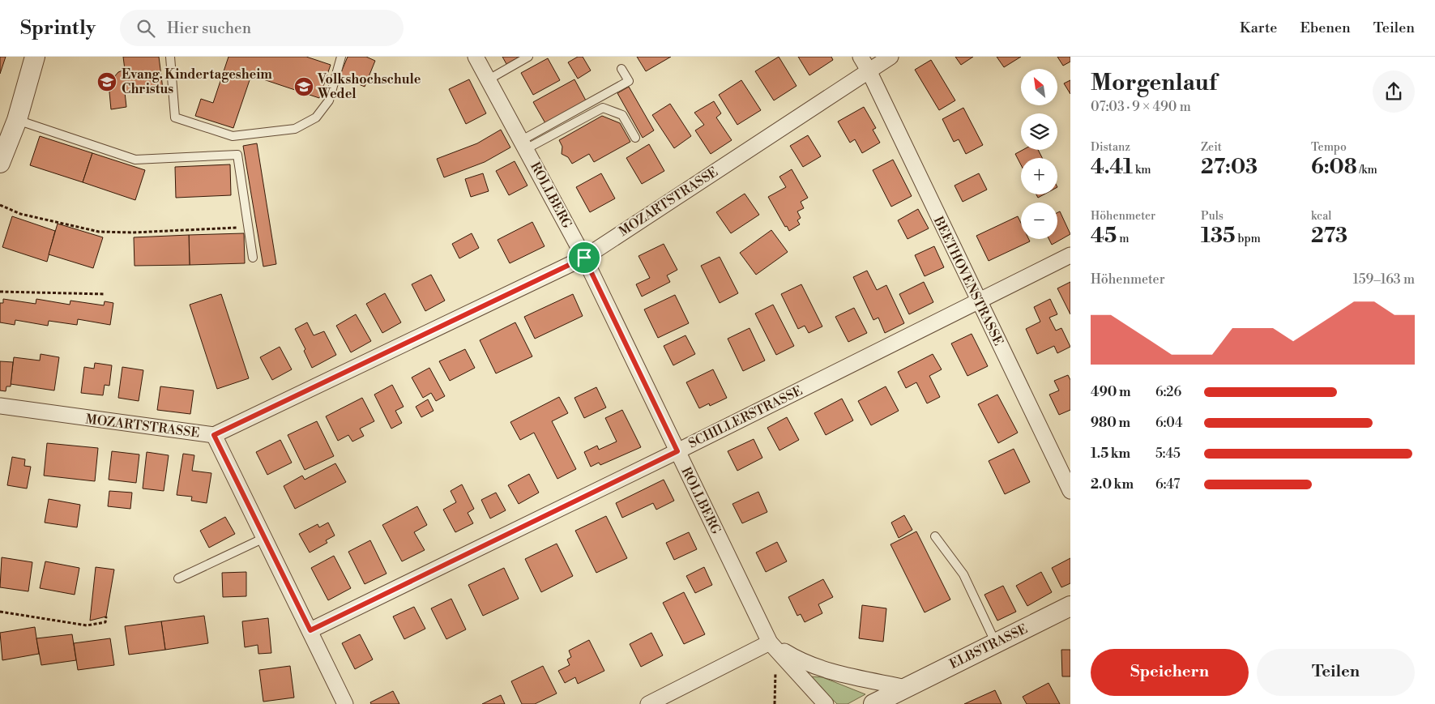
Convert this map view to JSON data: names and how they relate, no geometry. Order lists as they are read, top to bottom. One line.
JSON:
{"streets":{"street":["ROLLBERG","MOZARTSTRASSE","BEETHOVENSTRASSE","SCHILLERSTRASSE","ELBSTRASSE"]},"crossings":[["ROLLBERG","MOZARTSTRASSE"],["ROLLBERG","SCHILLERSTRASSE"],["MOZARTSTRASSE","BEETHOVENSTRASSE"],["BEETHOVENSTRASSE","SCHILLERSTRASSE"]],"places":{"school or university":["Evang. Kindertagesheim Christus","Volkshochschule Wedel"]},"north":"top left","page":{"header":"Sprintly","search":"Hier suchen","nav":["Karte","Ebenen","Teilen"],"heading":["Morgenlauf","07:03 · 9 × 490 m"],"map_buttons":["+","−"],"stats":[["Distanz","4.41 km"],["Zeit","27:03"],["Tempo","6:08 /km"],["Höhenmeter","45 m"],["Puls","135 bpm"],["kcal","273"]],"chart":["Höhenmeter","159–163 m"],"list":[{"name":"490 m","note":"6:26"},{"name":"980 m","note":"6:04"},{"name":"1.5 km","note":"5:45"},{"name":"2.0 km","note":"6:47"}],"buttons":["Speichern","Teilen"]}}
